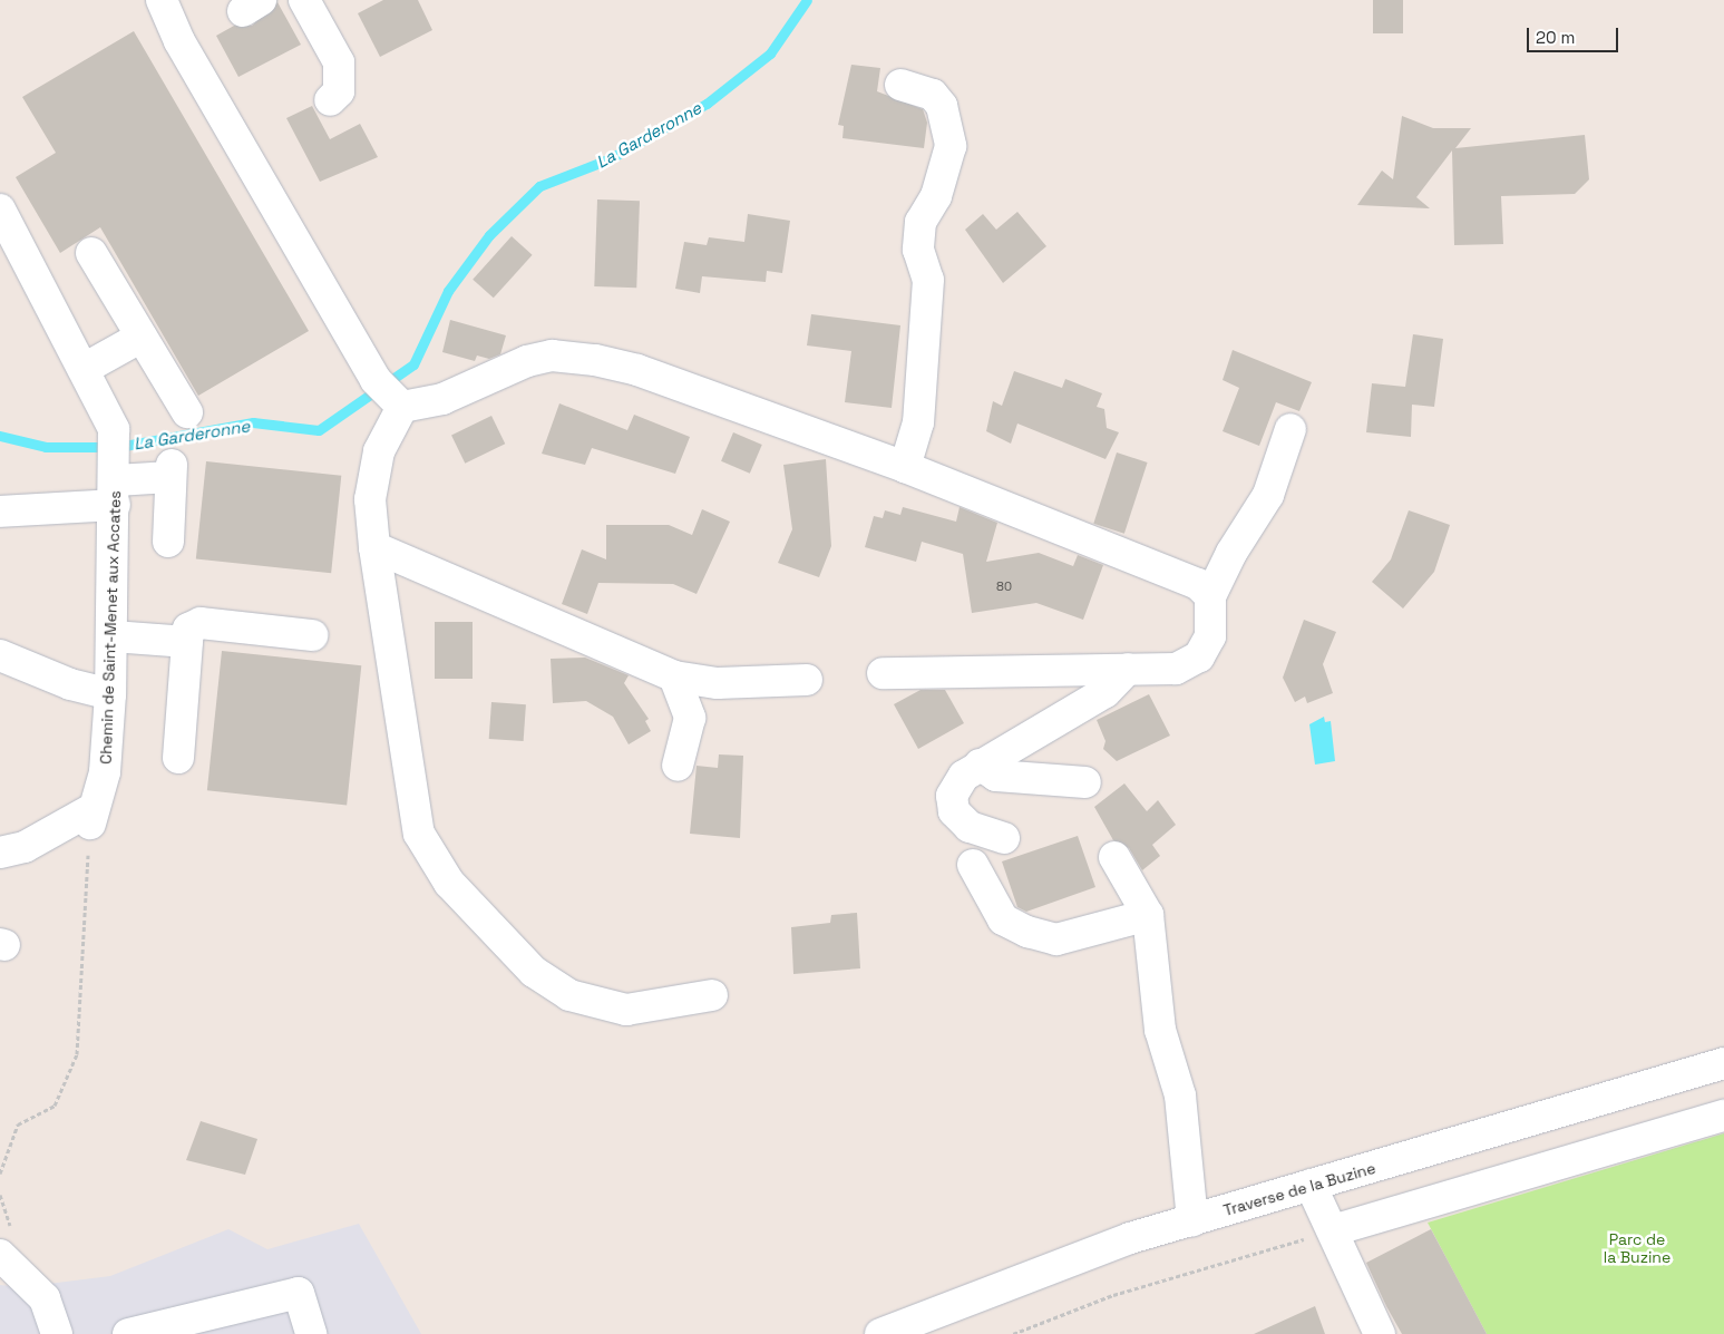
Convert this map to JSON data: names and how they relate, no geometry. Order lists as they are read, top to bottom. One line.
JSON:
{"streets":{"street":["Chemin de Saint-Menet aux Accates","Traverse de la Buzine"]},"water":["La Garderonne"],"parks":["Parc de la Buzine"],"house_numbers":["80"],"scale_bar":"20 m"}
